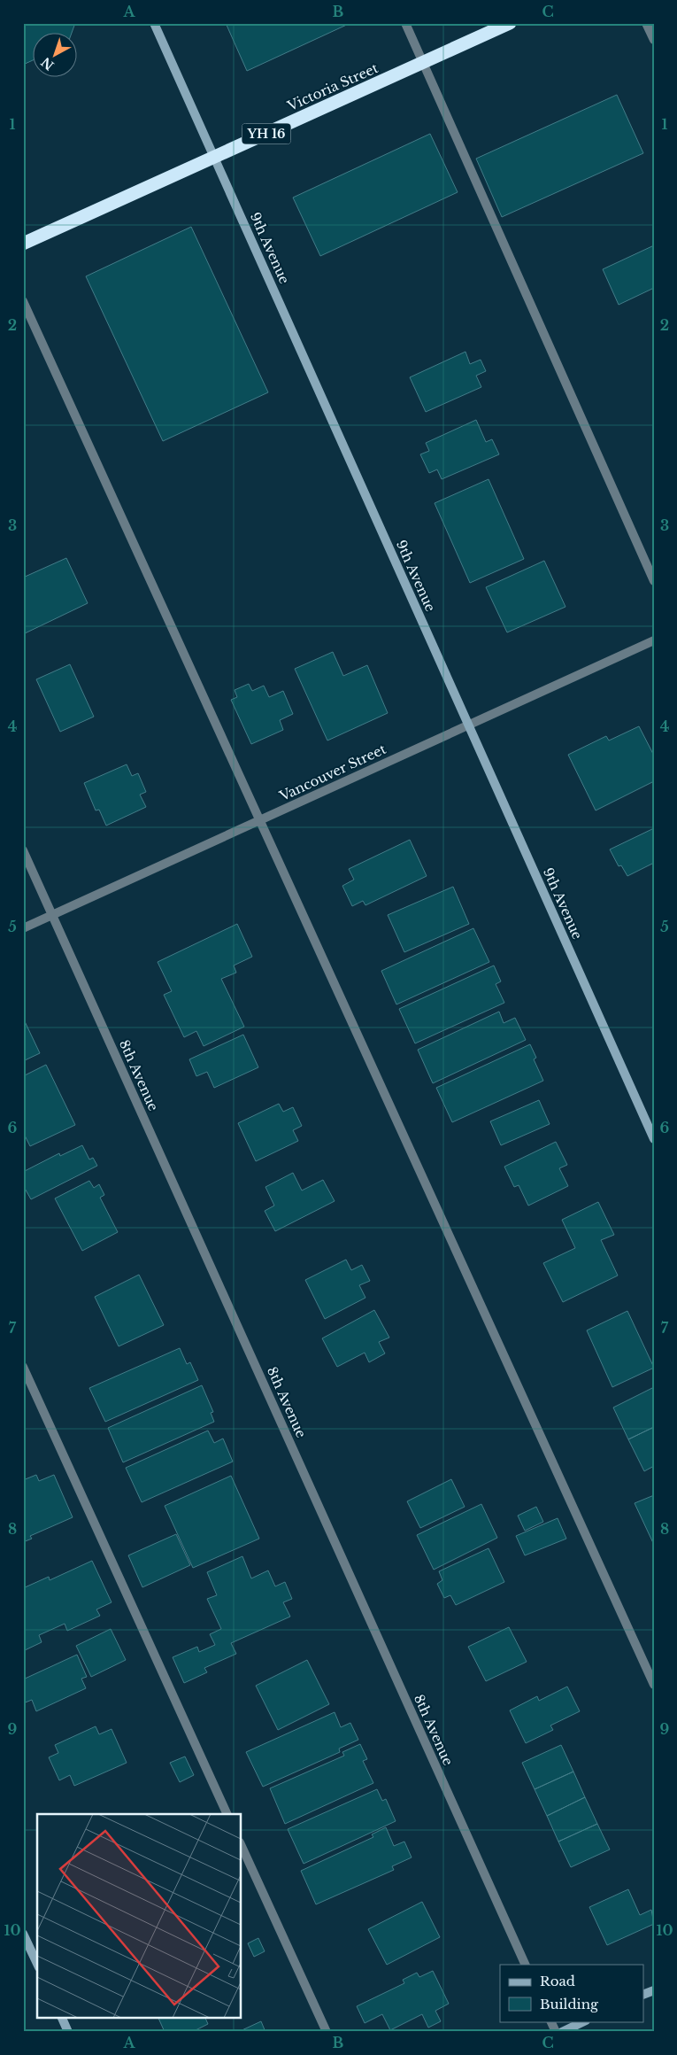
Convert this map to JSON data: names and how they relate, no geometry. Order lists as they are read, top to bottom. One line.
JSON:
{"streets":{"highway":["Victoria Street","YH 16"],"street":["9th Avenue","Vancouver Street","8th Avenue"]},"crossings":[["Victoria Street","9th Avenue"],["9th Avenue","Vancouver Street"],["Vancouver Street","8th Avenue"]],"legend":["Road","Building"],"north":"bottom left","grid":{"columns":["A","B","C"],"rows":["1","2","3","4","5","6","7","8","9","10"]}}
